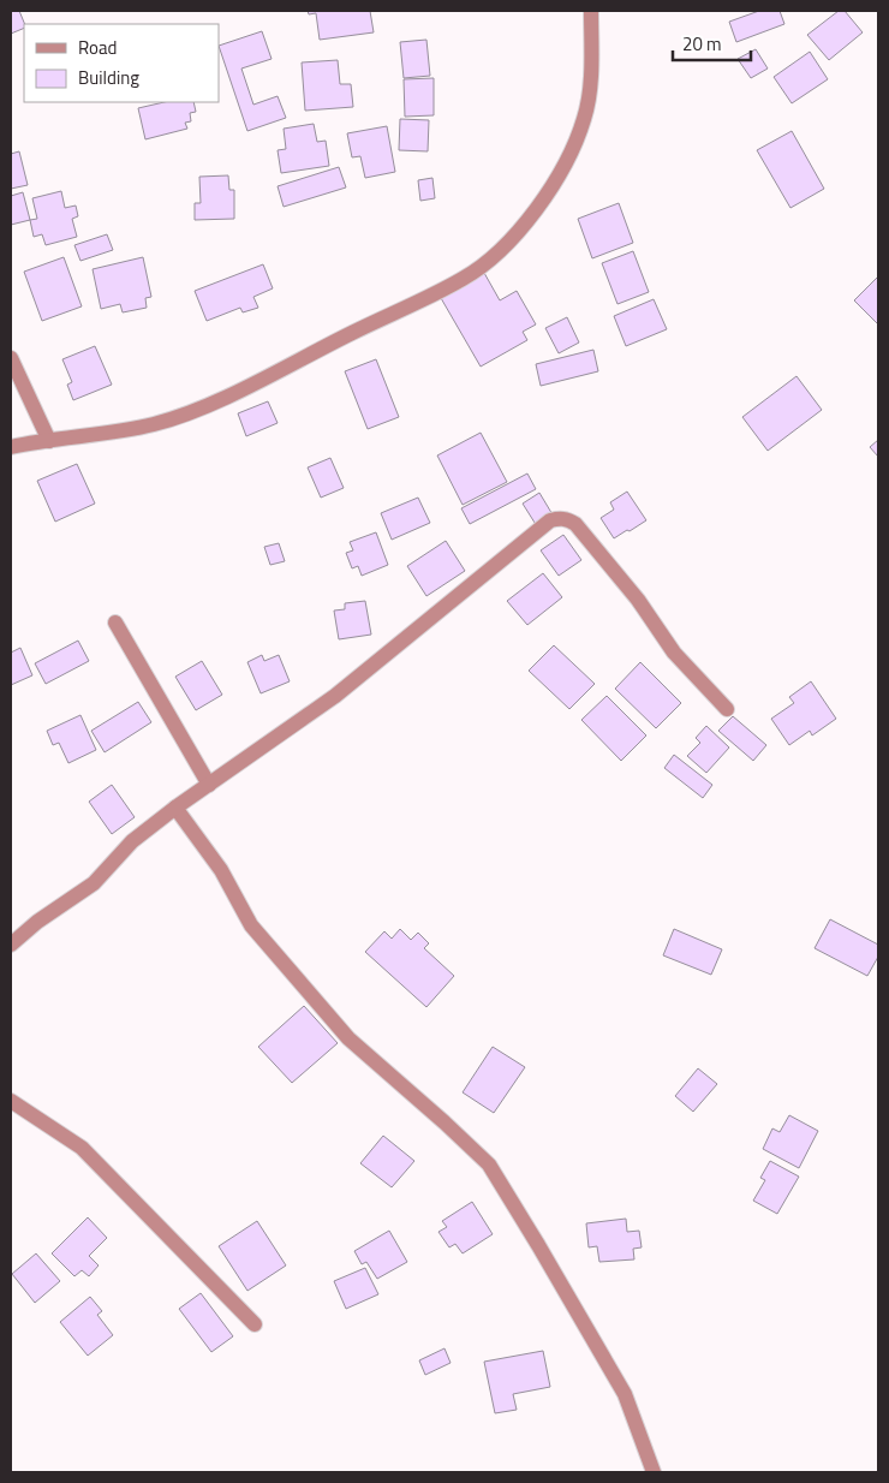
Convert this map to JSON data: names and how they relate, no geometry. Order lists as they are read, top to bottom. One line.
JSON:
{"legend":["Road","Building"],"scale_bar":"20 m"}
